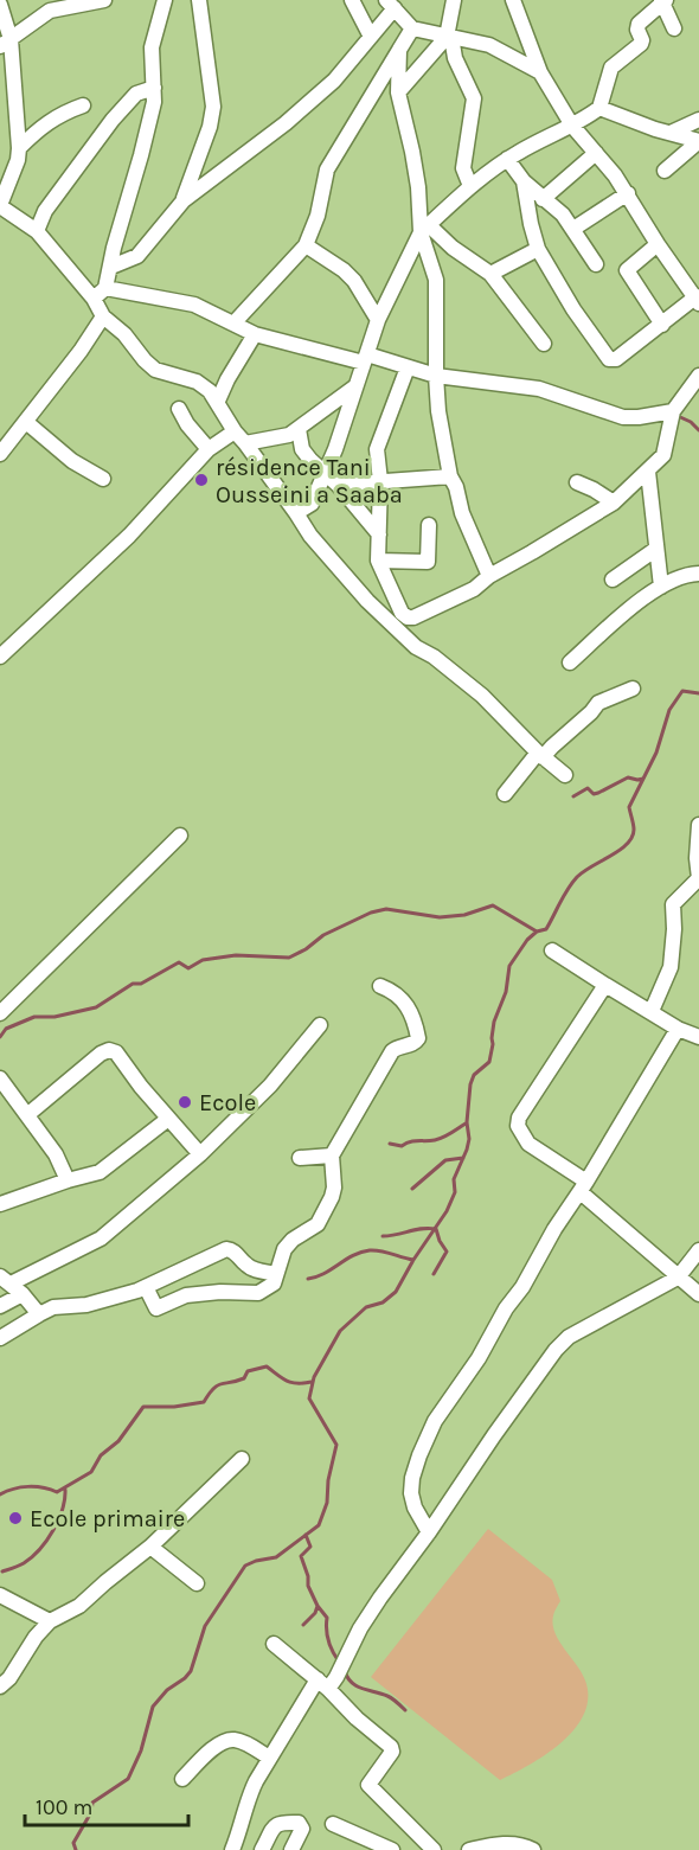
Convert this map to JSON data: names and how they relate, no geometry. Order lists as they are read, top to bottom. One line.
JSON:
{"places":["résidence Tani Ousseini a Saaba","Ecole","Ecole primaire"],"scale_bar":"100 m"}
